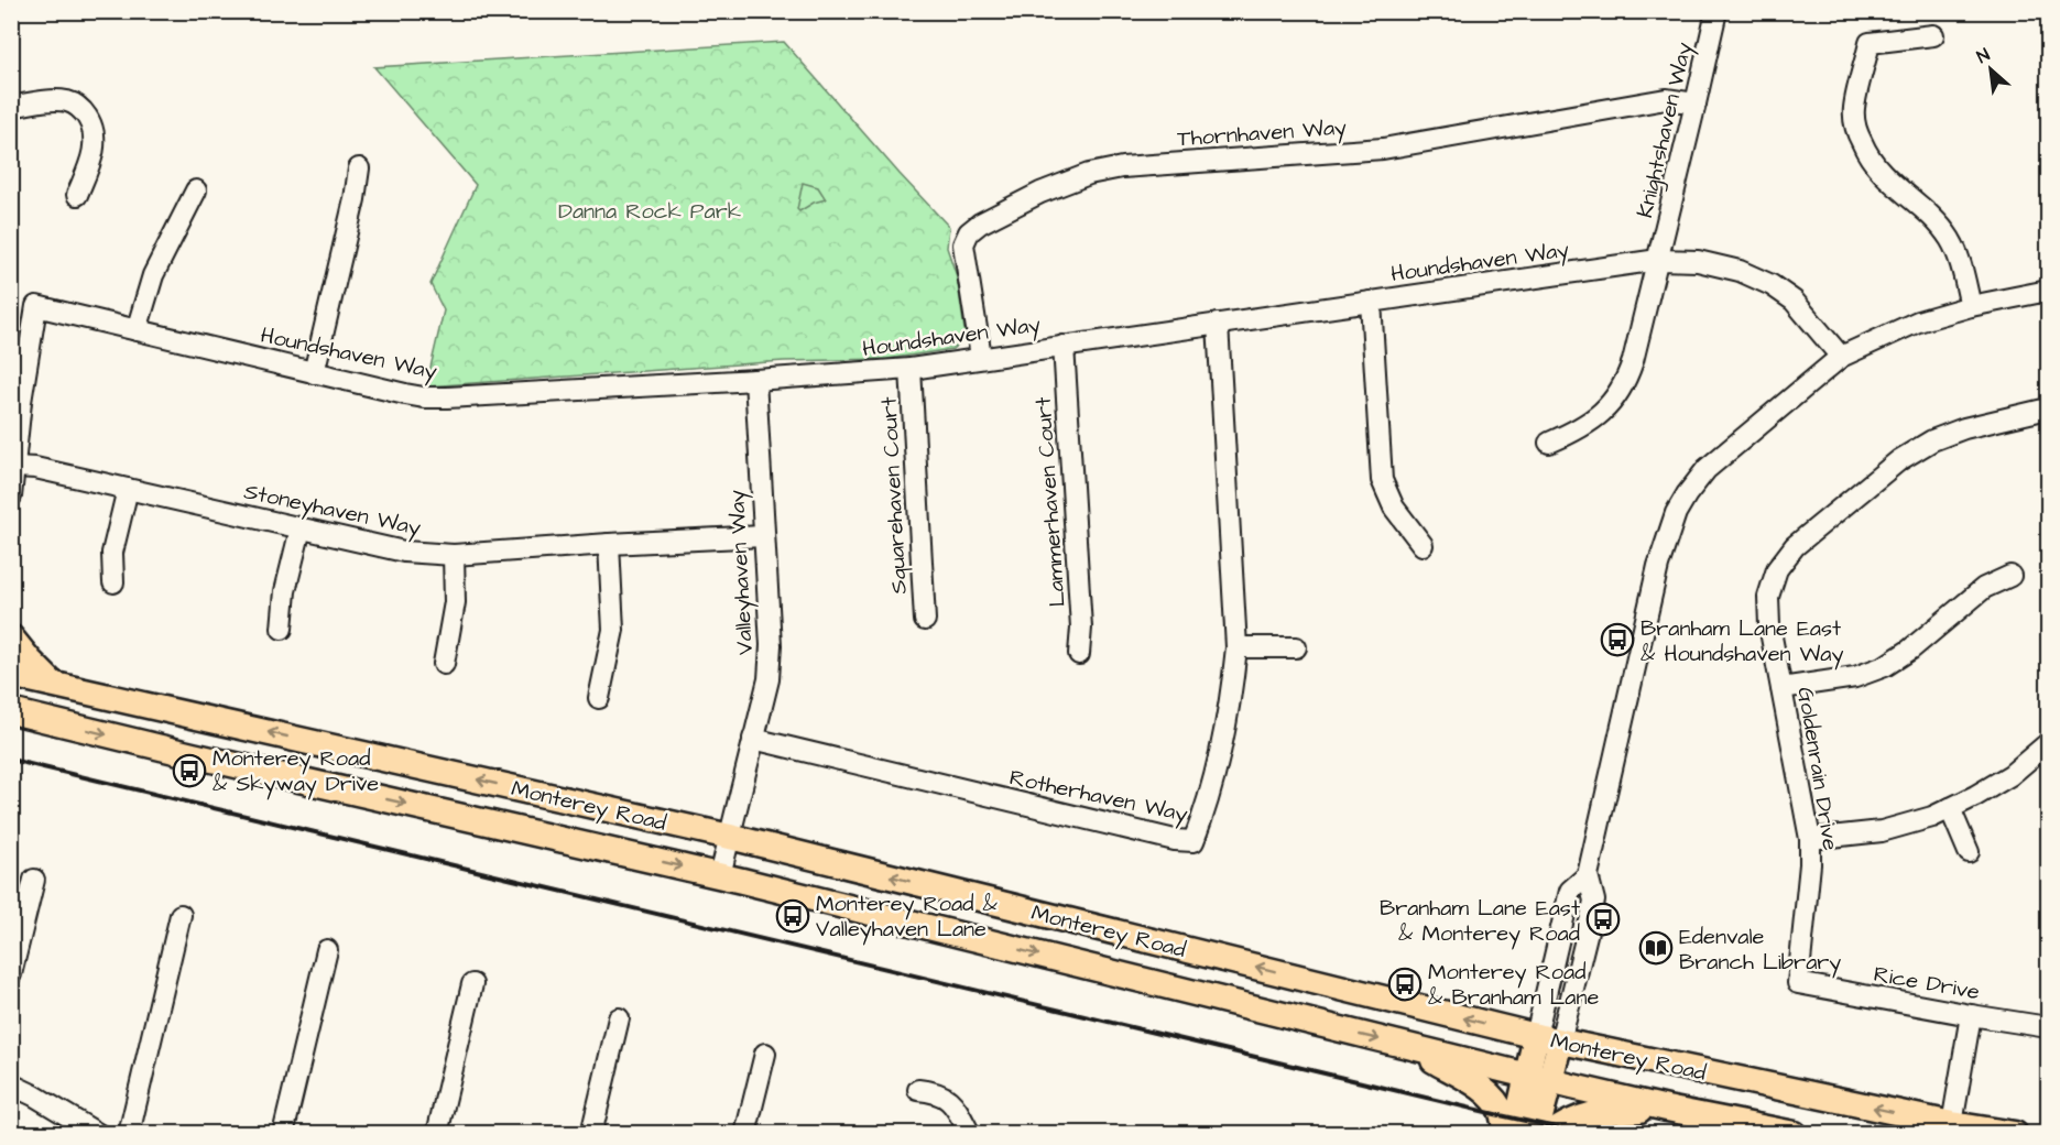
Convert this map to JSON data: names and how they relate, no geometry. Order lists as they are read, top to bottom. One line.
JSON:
{"streets":{"main road":["Monterey Road"],"street":["Knightshaven Way","Thornhaven Way","Houndshaven Way","Squarehaven Court","Lammerhaven Court","Stoneyhaven Way","Valleyhaven Way","Goldenrain Drive","Rotherhaven Way","Rice Drive"]},"crossings":[["Knightshaven Way","Thornhaven Way"],["Knightshaven Way","Houndshaven Way"],["Thornhaven Way","Houndshaven Way"],["Houndshaven Way","Squarehaven Court"],["Houndshaven Way","Lammerhaven Court"],["Houndshaven Way","Stoneyhaven Way"],["Houndshaven Way","Valleyhaven Way"],["Houndshaven Way","Rotherhaven Way"],["Stoneyhaven Way","Valleyhaven Way"],["Valleyhaven Way","Rotherhaven Way"],["Valleyhaven Way","Monterey Road"],["Goldenrain Drive","Rice Drive"]],"parks":["Danna Rock Park"],"places":{"bus stop":["Branham Lane East & Houndshaven Way","Monterey Road & Skyway Drive","Monterey Road & Valleyhaven Lane","Branham Lane East & Monterey Road","Monterey Road & Branham Lane"],"library":["Edenvale Branch Library"]},"north":"top left"}
